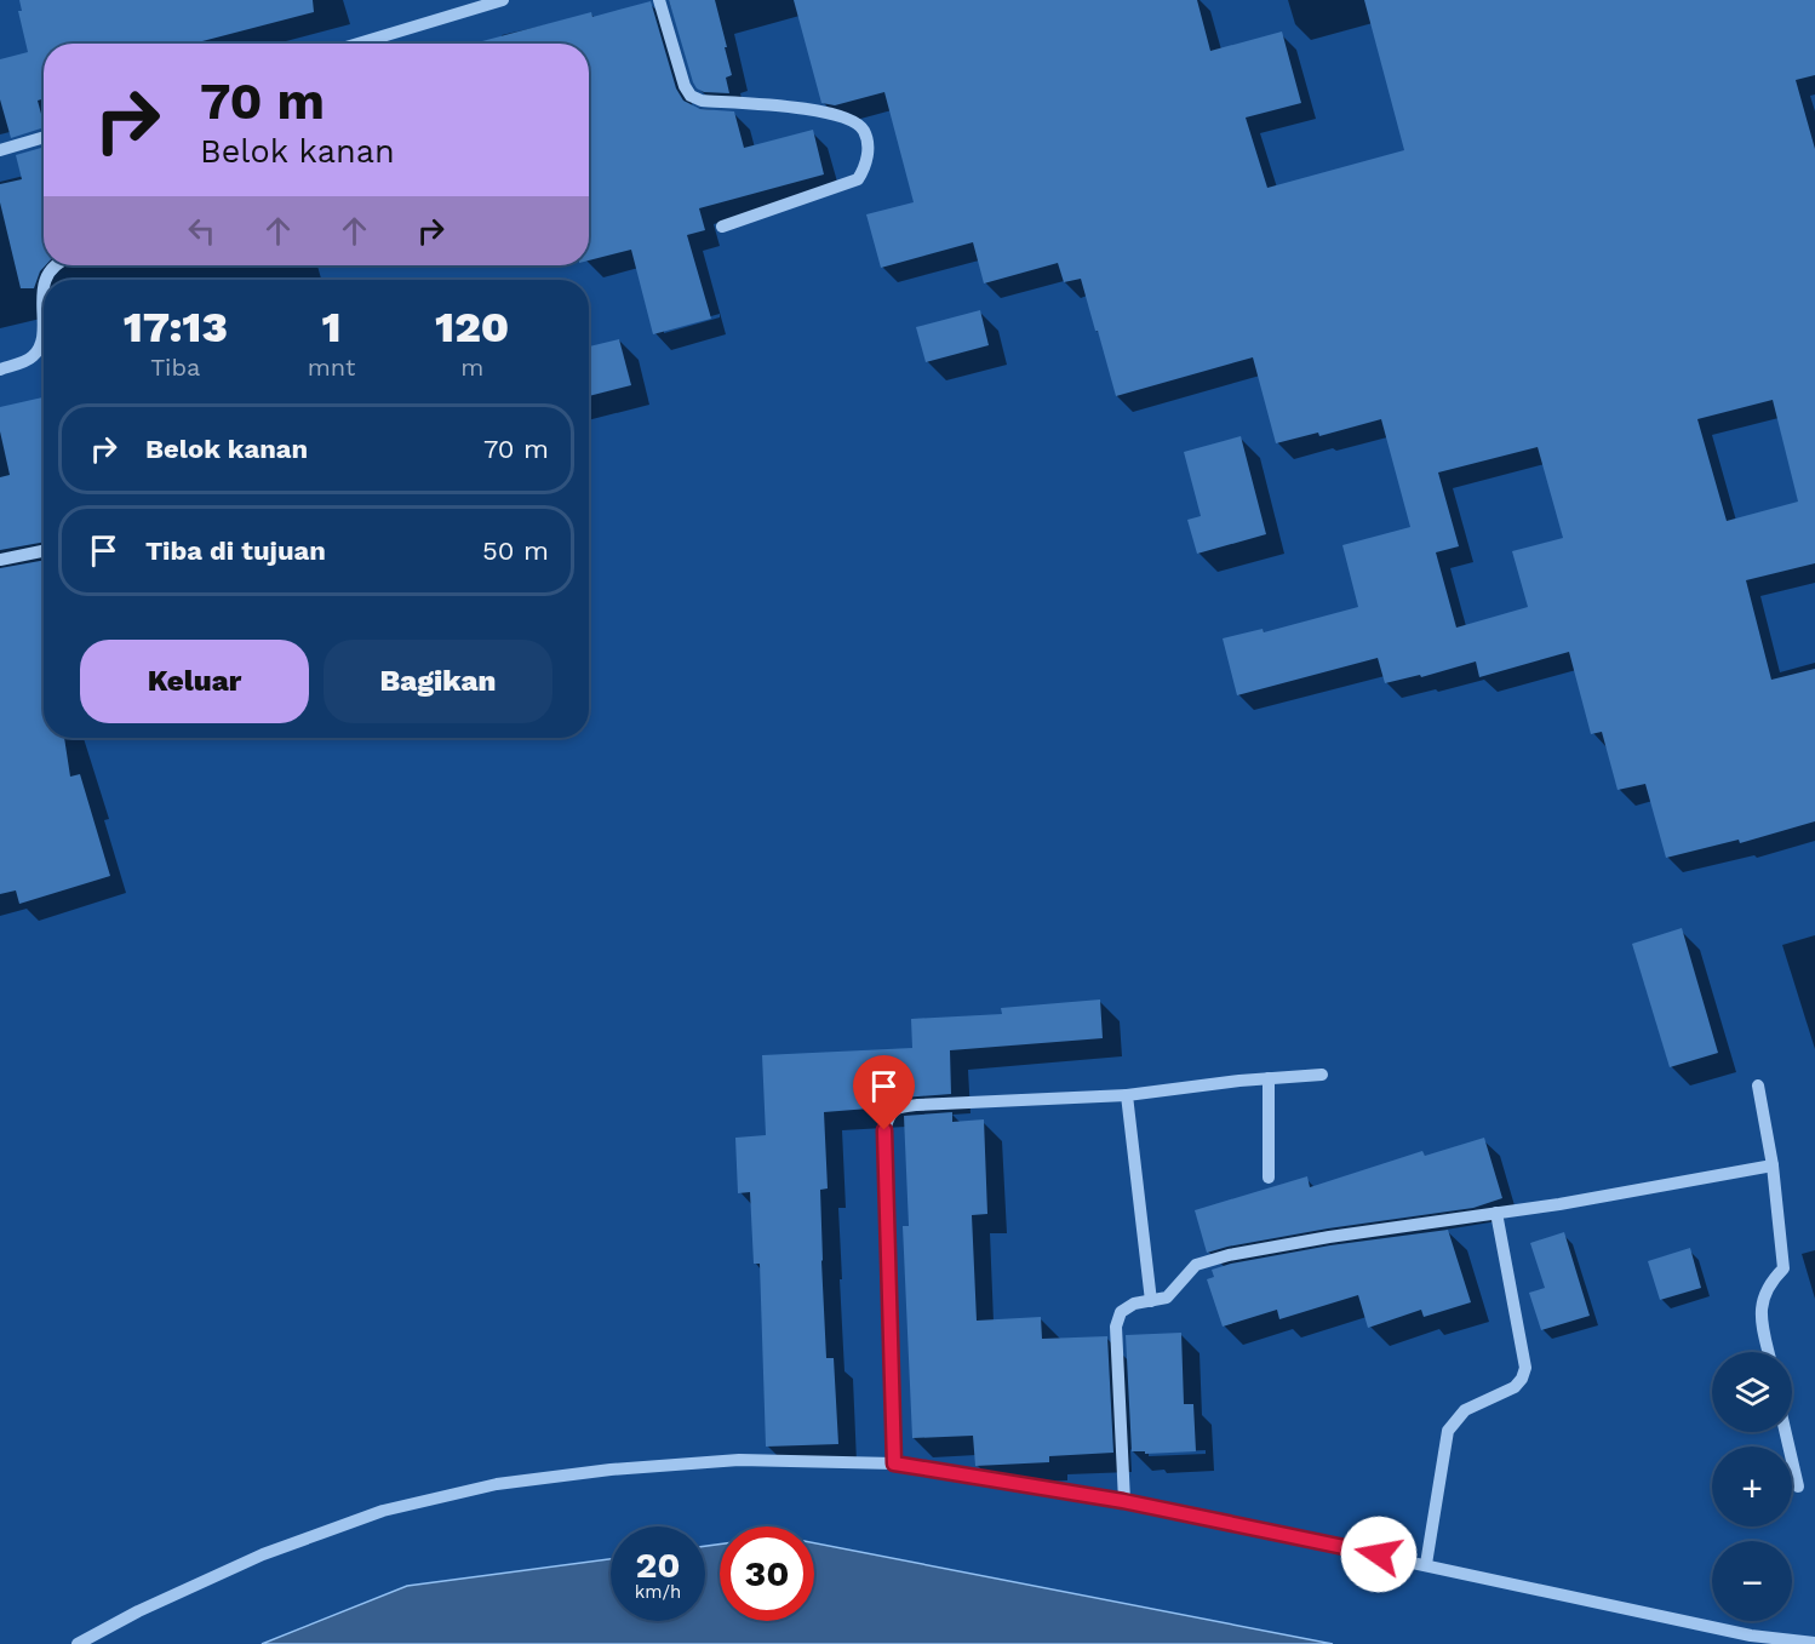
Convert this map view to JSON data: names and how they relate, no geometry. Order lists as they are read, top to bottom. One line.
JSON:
{"page":{"turn":["70 m","Belok kanan"],"eta":["17:13","Tiba","1","mnt","120","m"],"list":[{"name":"Belok kanan","value":"70 m"},{"name":"Tiba di tujuan","value":"50 m"}],"buttons":["Keluar","Bagikan"],"map_buttons":["+","−"],"speed":"20 km/h","limit":"30"}}
